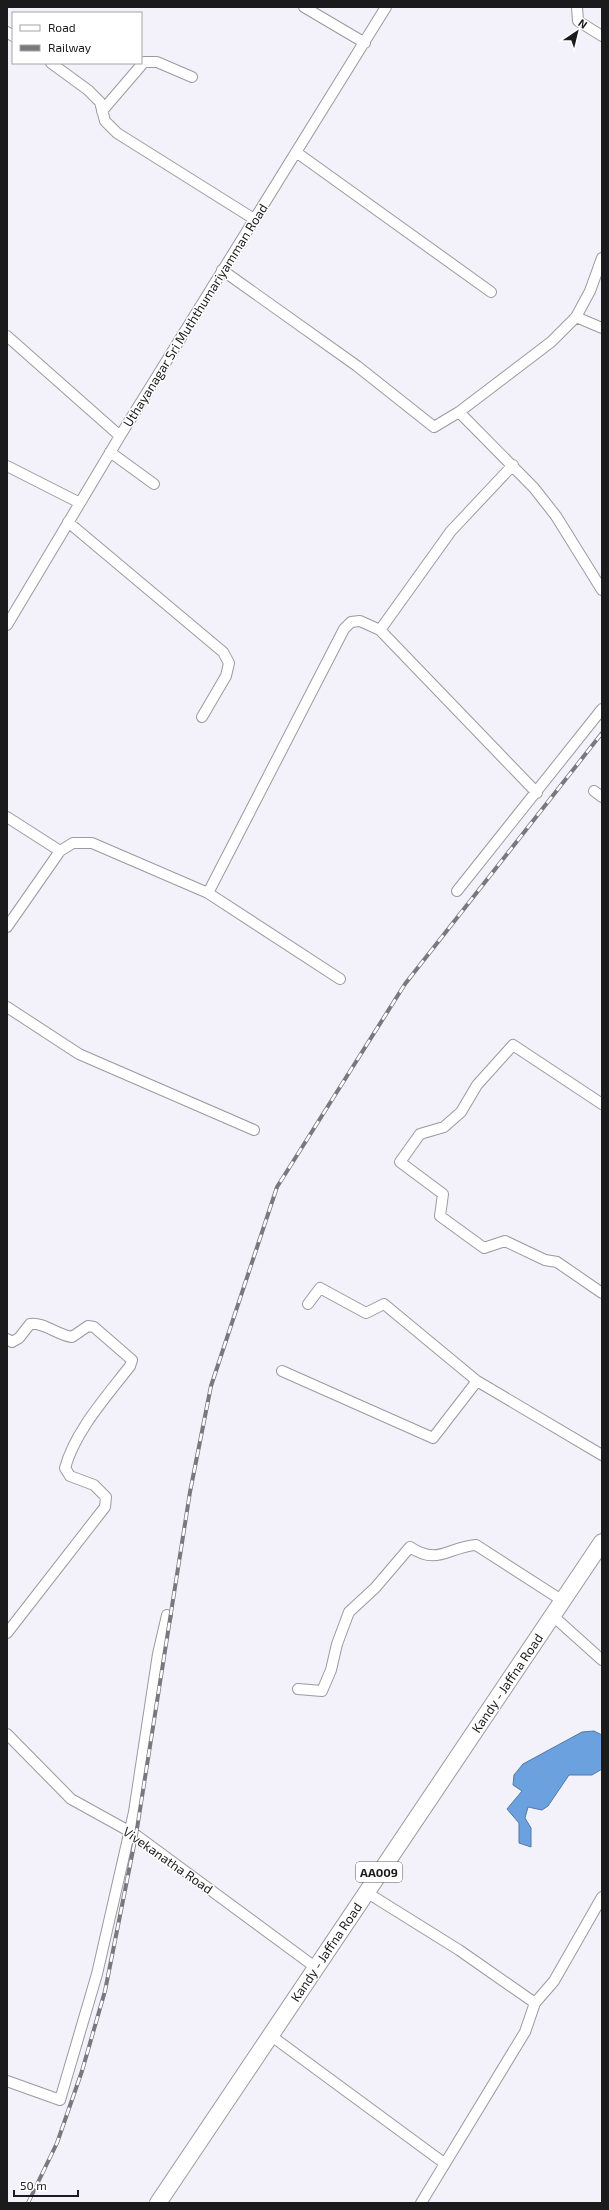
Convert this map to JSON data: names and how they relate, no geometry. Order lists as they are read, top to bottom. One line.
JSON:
{"streets":{"highway":["Kandy - Jaffna Road","AA009"],"street":["Uthayanagar Sri Muththumariyamman Road","Vivekanatha Road"]},"crossings":[["Kandy - Jaffna Road","Vivekanatha Road"]],"legend":["Road","Railway"],"scale_bar":"50 m","north":"top right"}
